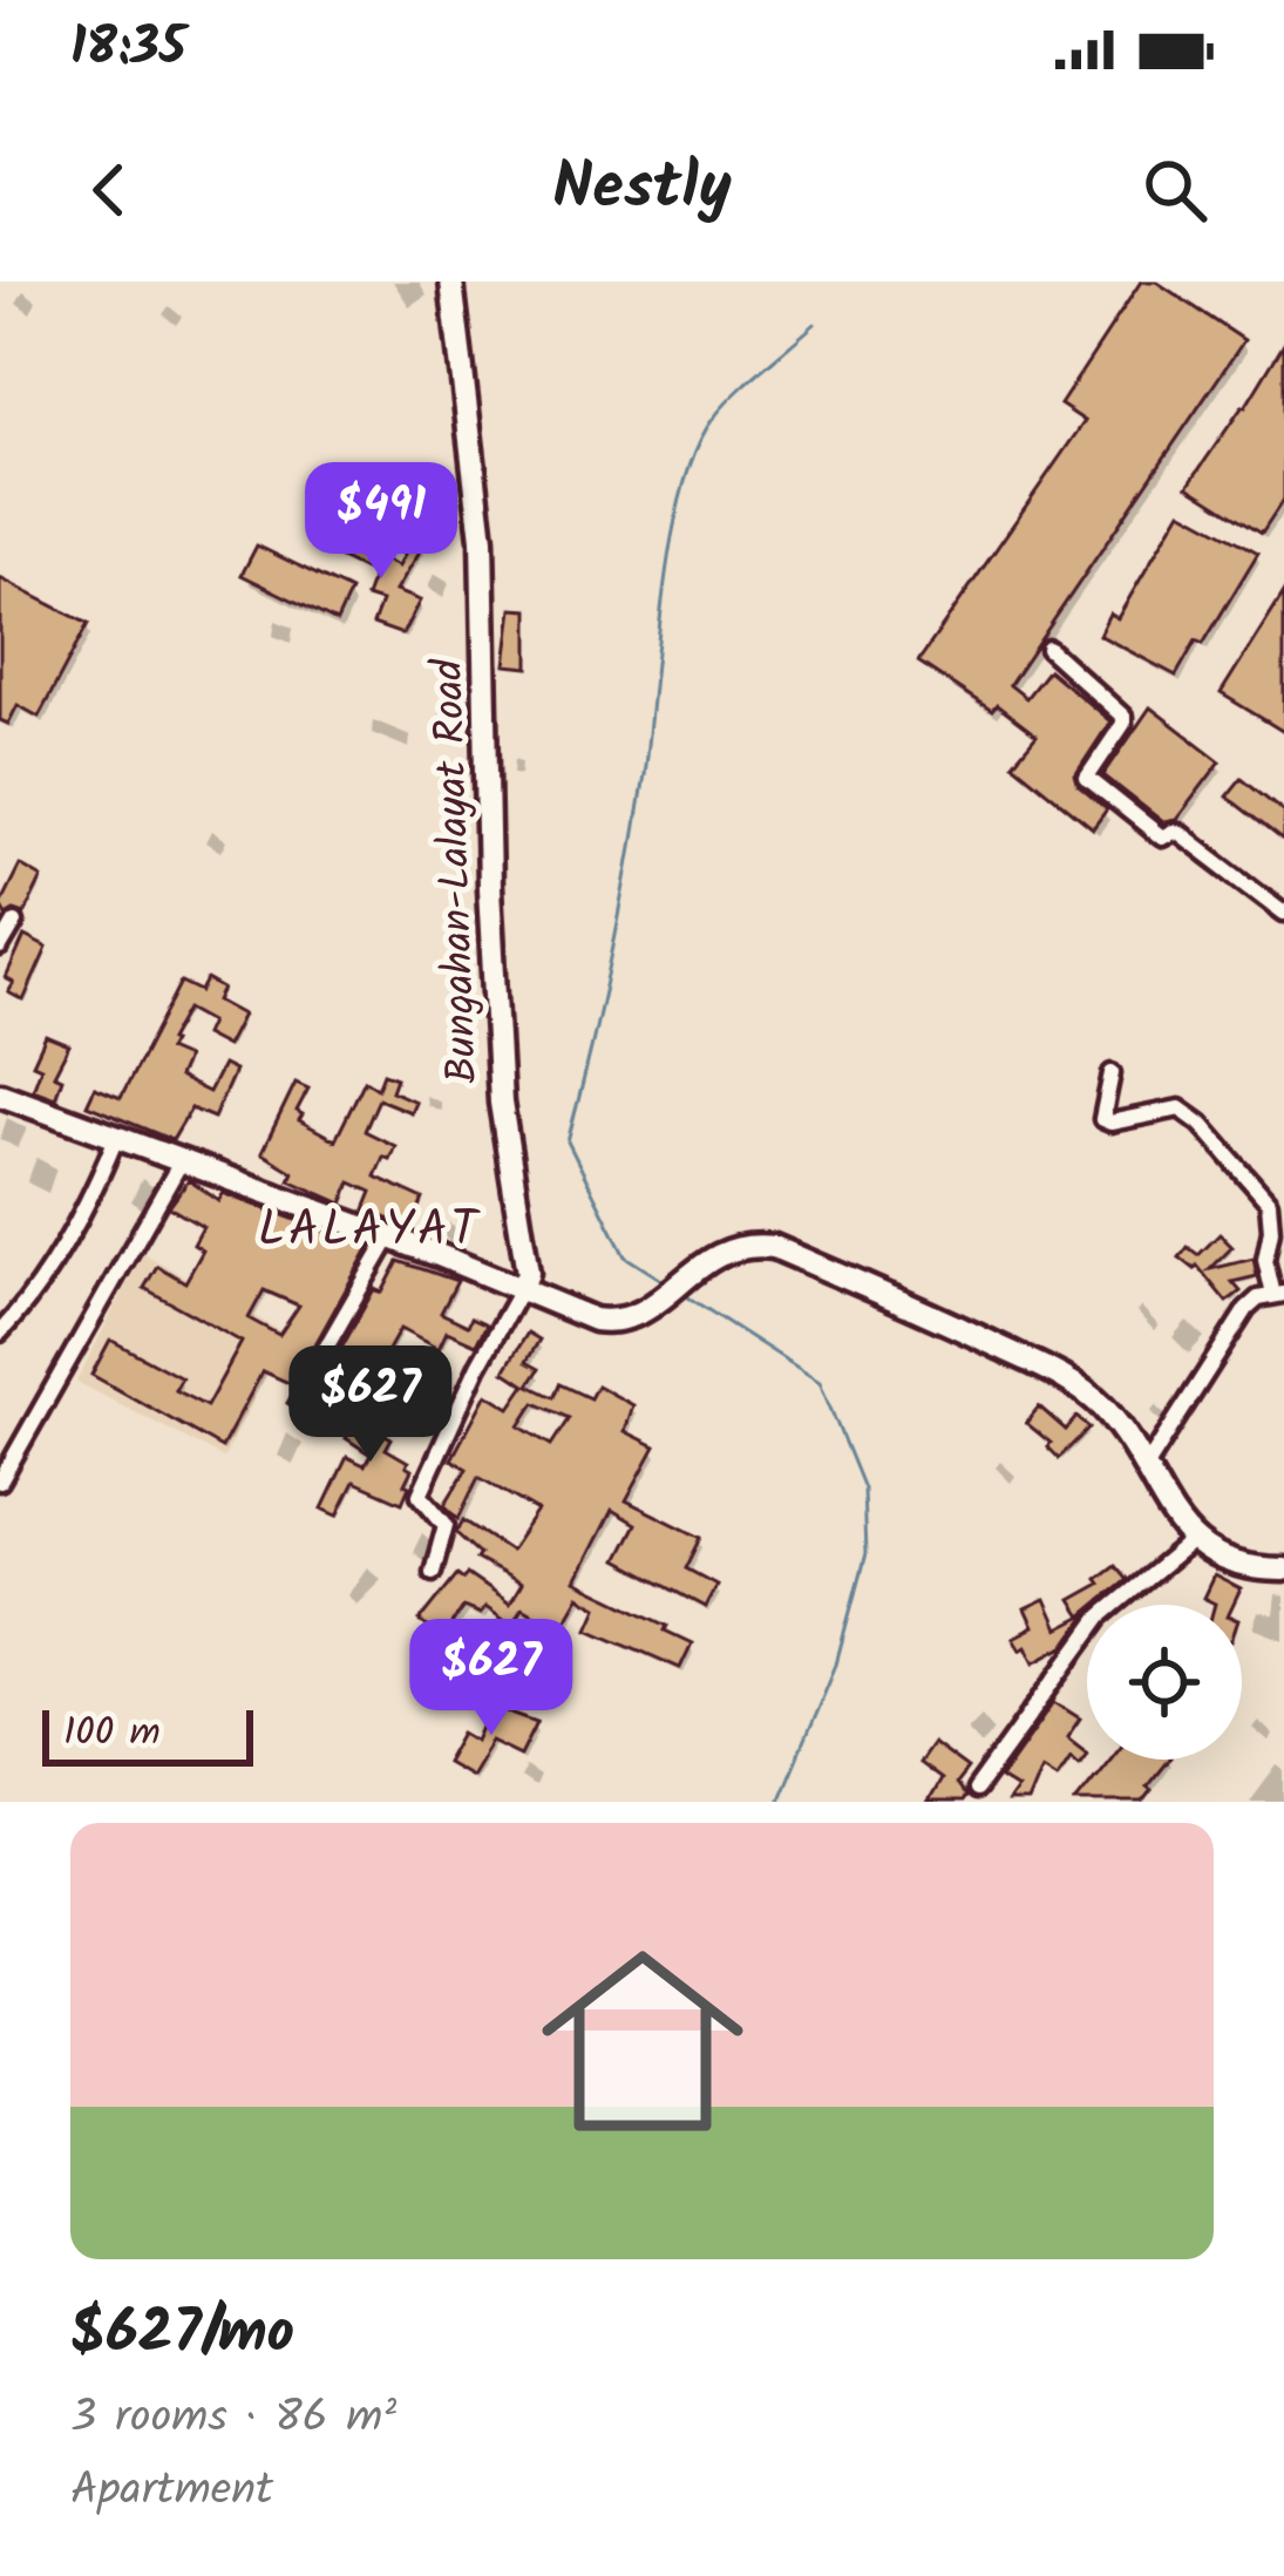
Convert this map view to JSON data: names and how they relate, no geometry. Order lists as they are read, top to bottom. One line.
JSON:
{"streets":{"main road":["Bungahan-Lalayat Road"]},"districts":["LALAYAT"],"scale_bar":"100 m","page":{"status":"18:35","header":"Nestly","price":["$491","$627","$627"],"scale":"100 m","list":[{"name":"$627/mo","note":"3 rooms · 86 m² · Apartment"}]}}
